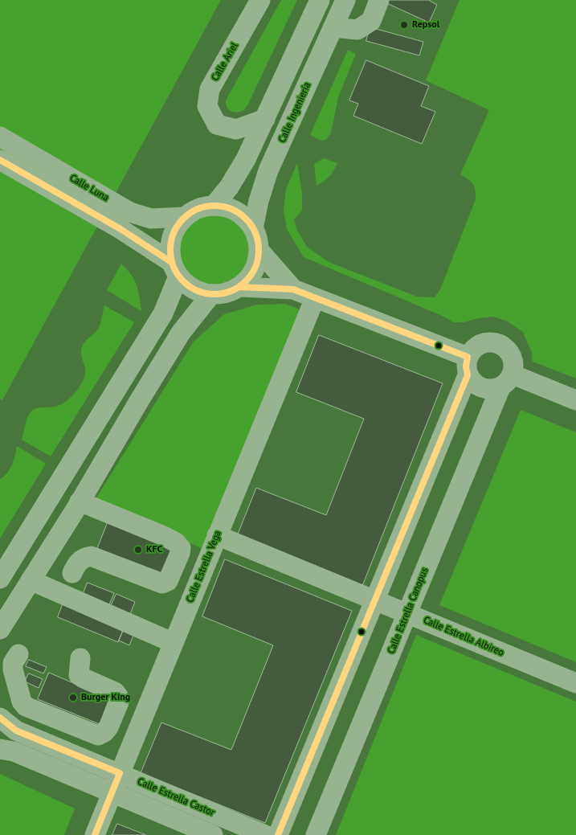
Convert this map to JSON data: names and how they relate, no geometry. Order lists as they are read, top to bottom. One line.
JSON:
{"streets":{"street":["Calle Ariel","Calle Ingeniería","Calle Luna","Calle Estrella Vega","Calle Estrella Canopus","Calle Estrella Albireo","Calle Estrella Castor"]},"crossings":[["Calle Ingeniería","Calle Luna"],["Calle Estrella Vega","Calle Estrella Albireo"],["Calle Estrella Vega","Calle Estrella Castor"],["Calle Estrella Canopus","Calle Estrella Albireo"]],"places":["Repsol","KFC","Burger King"]}
